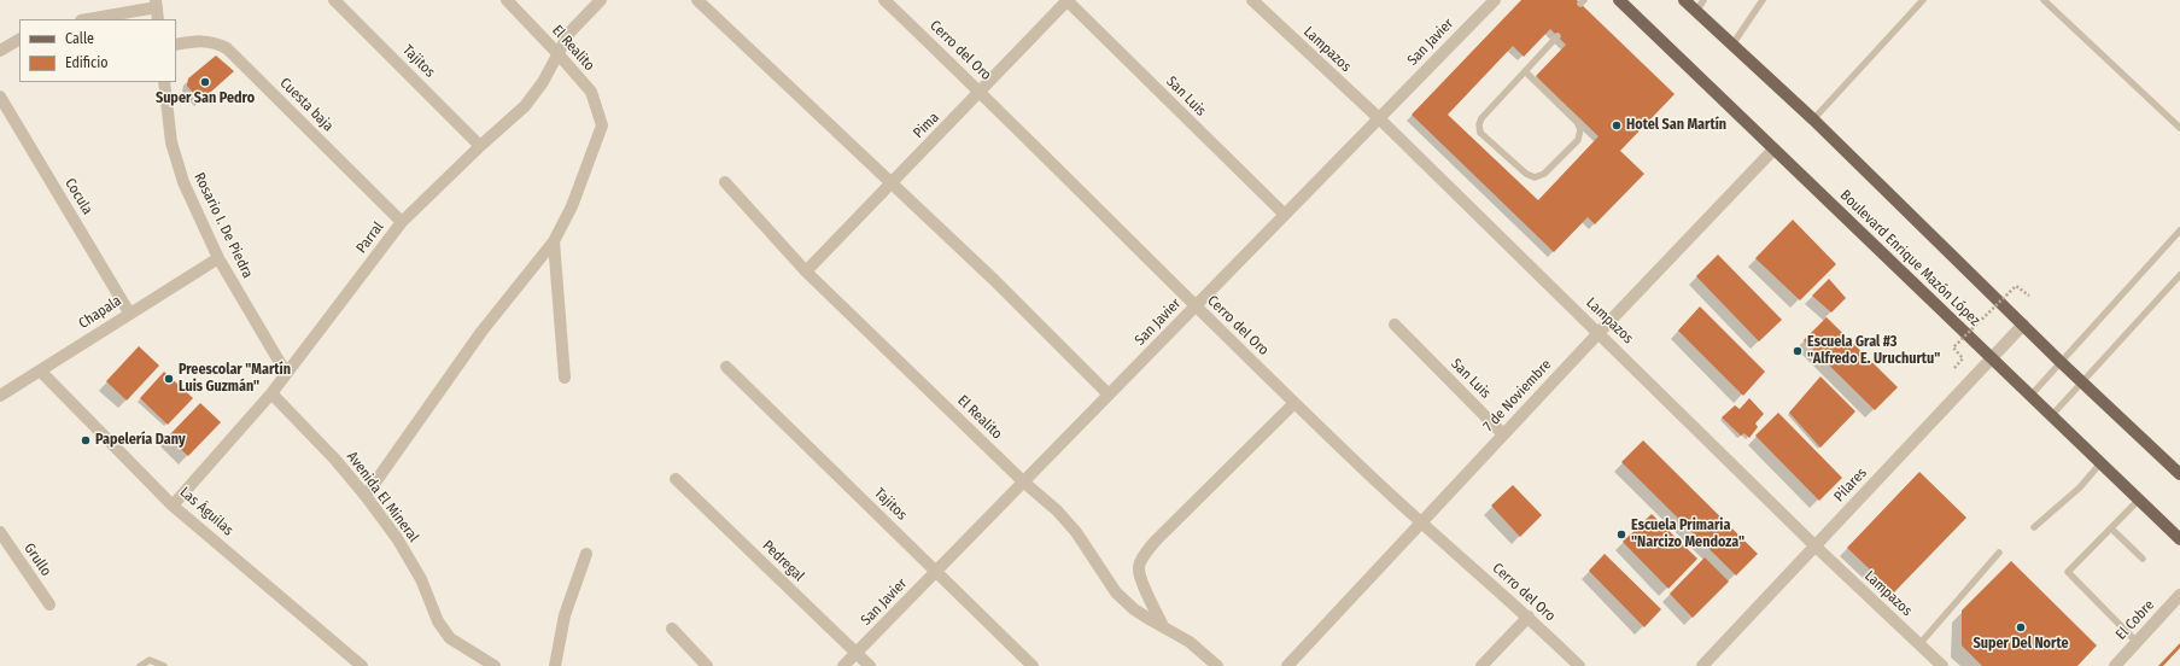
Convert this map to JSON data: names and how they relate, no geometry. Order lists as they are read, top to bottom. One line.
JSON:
{"streets":{"main road":["Boulevard Enrique Mazón López"],"street":["San Javier","El Realito","Lampazos","Cerro del Oro","Tajitos","San Luis","Cuesta baja","Pima","Cocula","Rosario I. De Piedra","Parral","Chapala","7 de Noviembre","Pilares","Avenida El Mineral","Las Águilas","Grullo","Pedregal","El Cobre"]},"crossings":[["San Javier","El Realito"],["San Javier","Lampazos"],["San Javier","Cerro del Oro"],["San Javier","Tajitos"],["San Javier","San Luis"],["San Javier","Pedregal"],["El Realito","Pima"],["El Realito","Parral"],["Lampazos","7 de Noviembre"],["Lampazos","Pilares"],["Cerro del Oro","Pima"],["Cerro del Oro","7 de Noviembre"],["Tajitos","Parral"],["San Luis","Pima"],["San Luis","7 de Noviembre"],["Cuesta baja","Parral"],["Cocula","Chapala"],["Rosario I. De Piedra","Parral"],["Rosario I. De Piedra","Chapala"],["Parral","Avenida El Mineral"],["Parral","Las Águilas"],["Boulevard Enrique Mazón López","7 de Noviembre"],["Boulevard Enrique Mazón López","Pilares"],["Chapala","Las Águilas"]],"places":["Super San Pedro","Hotel San Martín","Escuela Gral #3 \"Alfredo E. Uruchurtu\"","Preescolar \"Martín Luis Guzmán\"","Papelería Dany","Escuela Primaria \"Narcizo Mendoza\"","Super Del Norte"],"legend":["Calle","Edificio"]}
